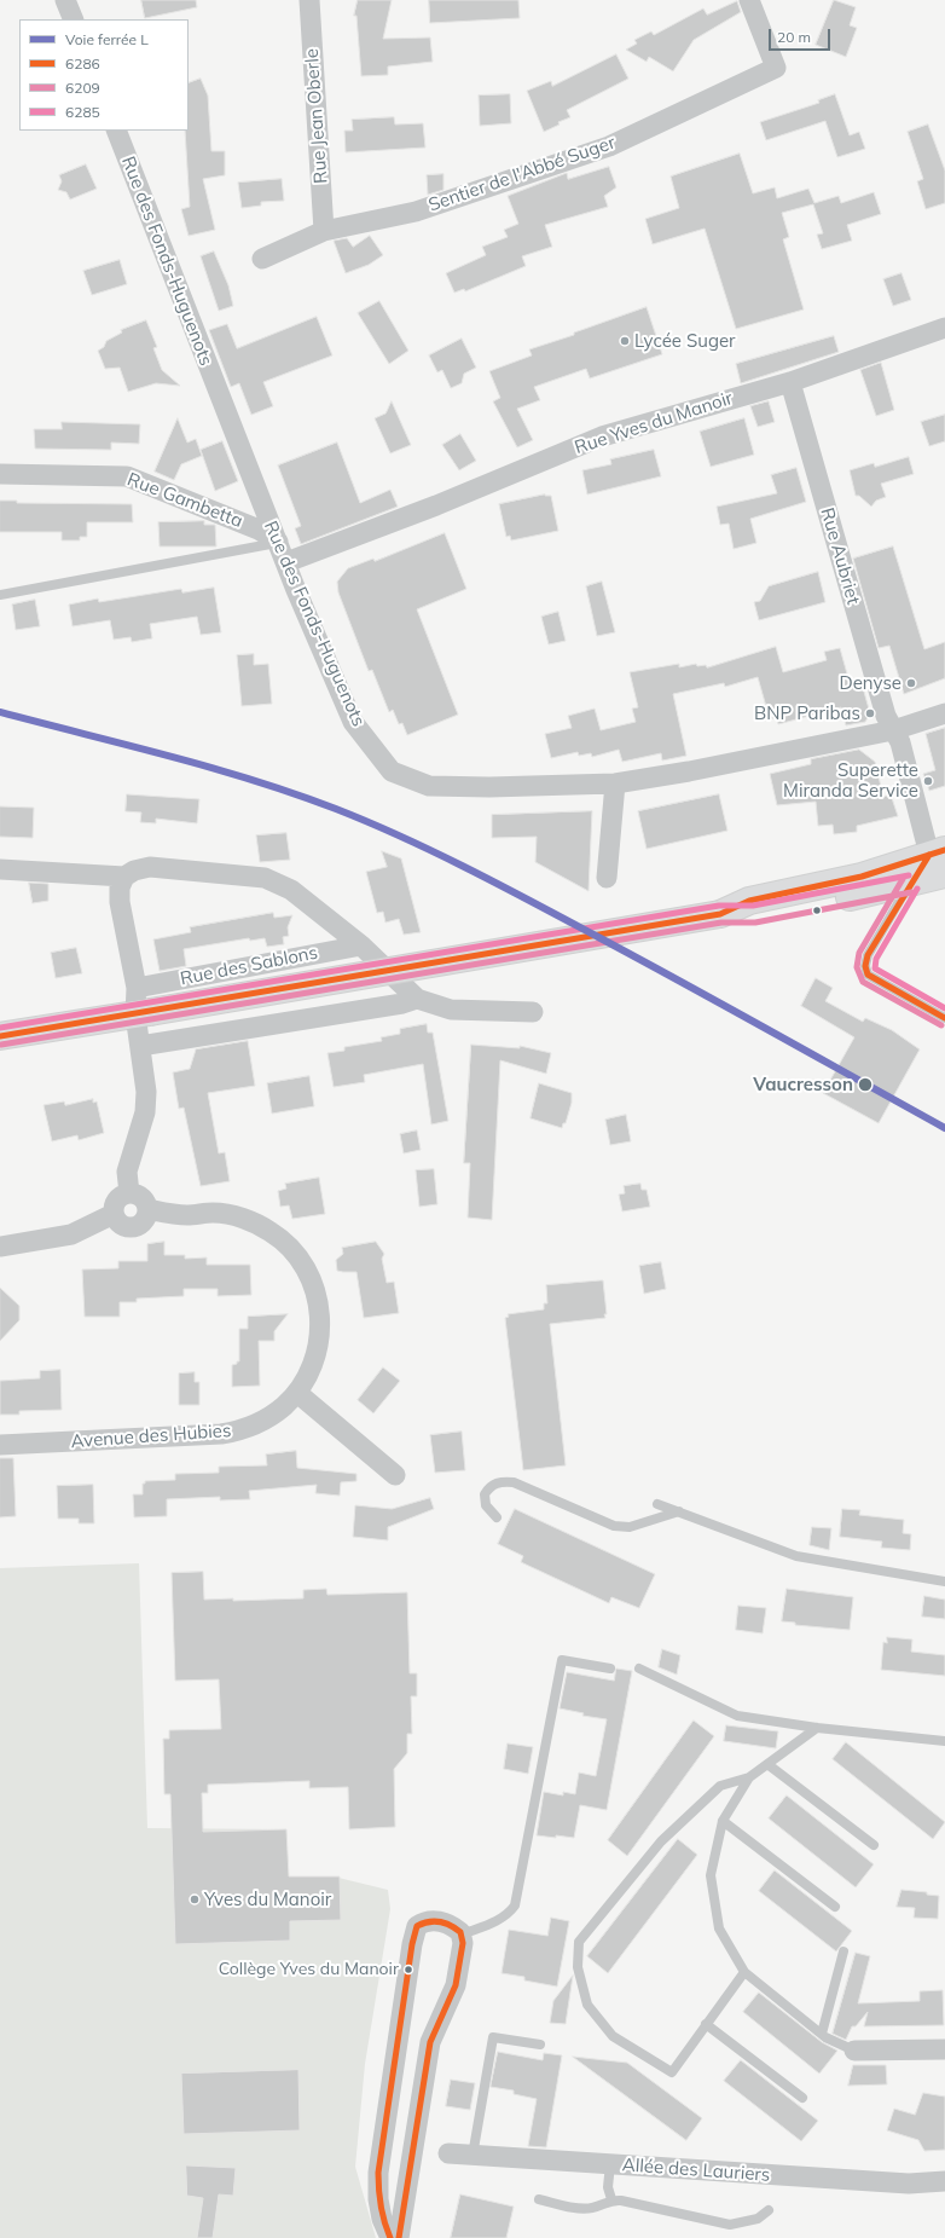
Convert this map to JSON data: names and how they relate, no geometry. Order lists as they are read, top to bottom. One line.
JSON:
{"streets":{"street":["Rue Jean Oberle","Sentier de l'Abbé Suger","Rue des Fonds-Huguenots","Rue Yves du Manoir","Rue Gambetta","Rue Aubriet","Rue des Sablons","Avenue des Hubies","Allée des Lauriers"]},"crossings":[["Rue Jean Oberle","Sentier de l'Abbé Suger"],["Rue des Fonds-Huguenots","Rue Yves du Manoir"],["Rue des Fonds-Huguenots","Rue Gambetta"],["Rue des Fonds-Huguenots","Rue Aubriet"],["Rue Yves du Manoir","Rue Aubriet"]],"places":["Lycée Suger","Denyse","BNP Paribas","Superette Miranda Service","Vaucresson","Yves du Manoir","Collège Yves du Manoir"],"lines":["rail line L","transit line 6286","transit line 6285","transit line 6209"],"legend":["Voie ferrée L","6286","6209","6285"],"scale_bar":"20 m"}
